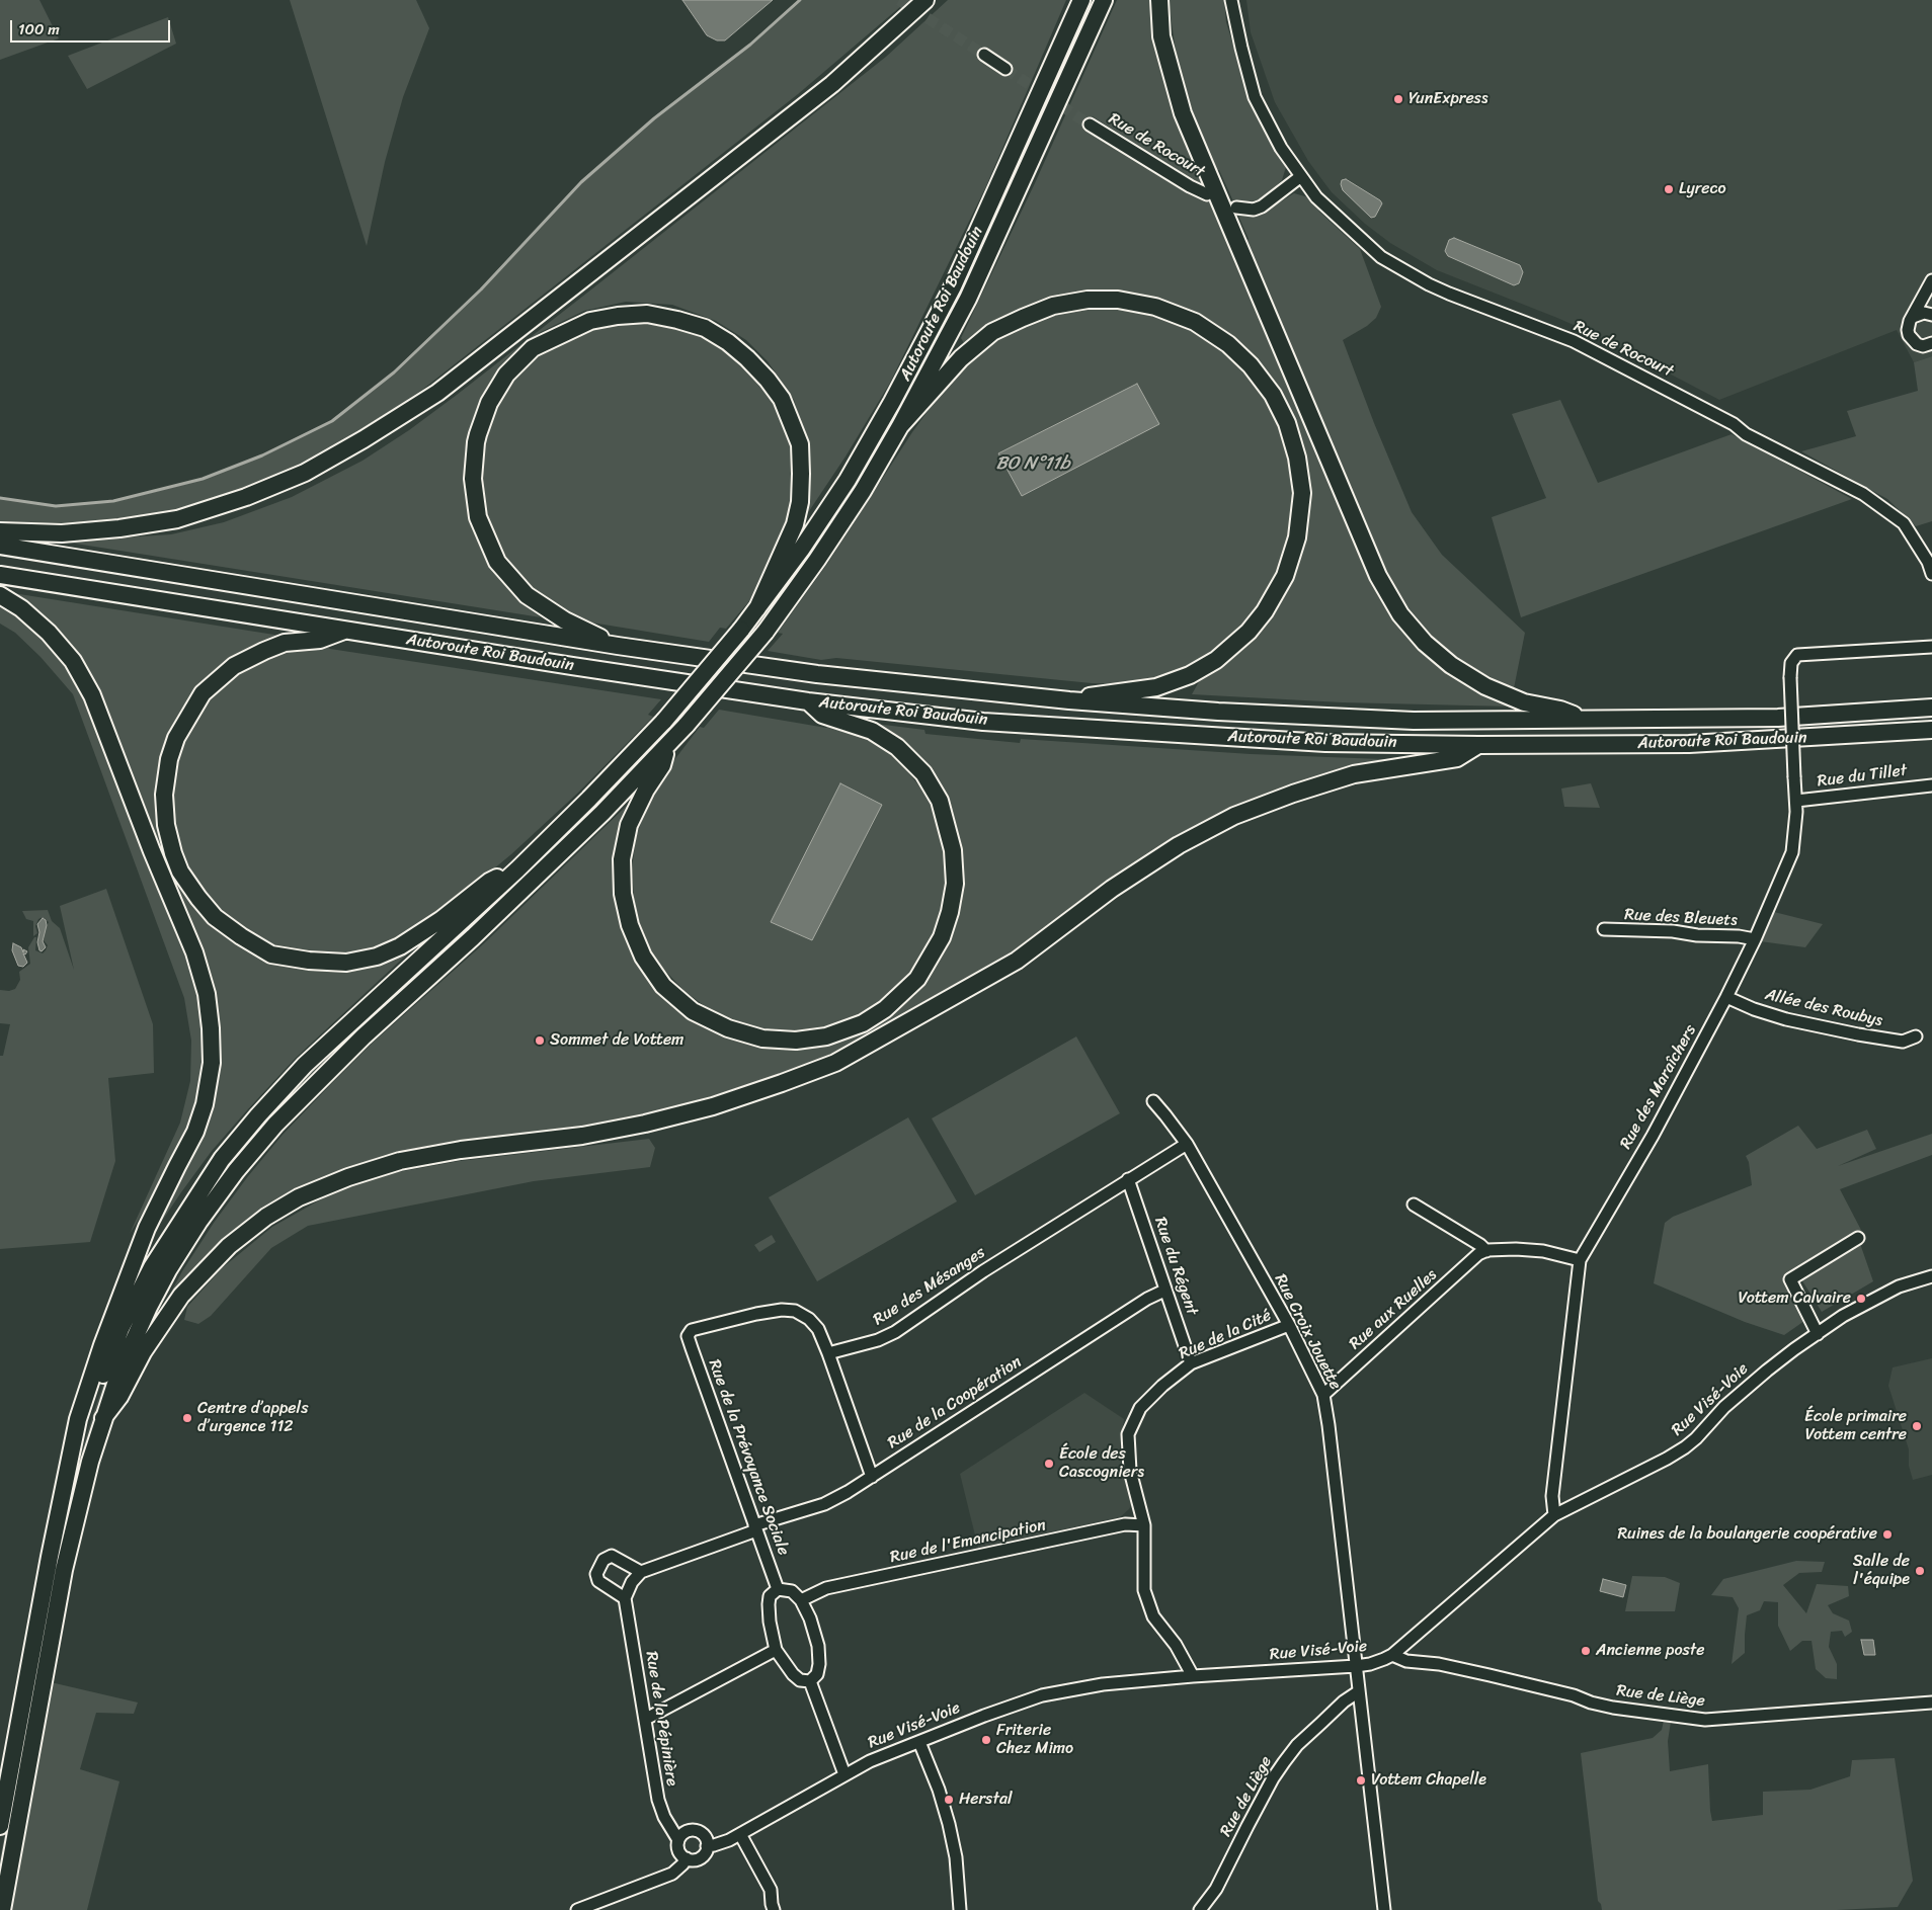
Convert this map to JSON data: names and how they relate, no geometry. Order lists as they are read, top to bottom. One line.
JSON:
{"streets":{"highway":["Autoroute Roi Baudouin"],"street":["Rue de Rocourt","Rue du Tillet","Rue des Bleuets","Allée des Roubys","Rue des Maraîchers","Rue du Régent","Rue des Mésanges","Rue aux Ruelles","Rue Croix Jouette","Rue de la Cité","Rue Visé-Voie","Rue de la Coopération","Rue de la Prévoyance Sociale","Rue de l'Emancipation","Rue de Liège","Rue de la Pépinière"]},"crossings":[["Rue du Tillet","Rue des Maraîchers"],["Rue des Bleuets","Rue des Maraîchers"],["Allée des Roubys","Rue des Maraîchers"],["Rue des Maraîchers","Rue Visé-Voie"],["Rue du Régent","Rue des Mésanges"],["Rue du Régent","Rue de la Cité"],["Rue du Régent","Rue de la Coopération"],["Rue des Mésanges","Rue Croix Jouette"],["Rue des Mésanges","Rue de la Prévoyance Sociale"],["Rue aux Ruelles","Rue Croix Jouette"],["Rue Croix Jouette","Rue de la Cité"],["Rue Croix Jouette","Rue Visé-Voie"],["Rue Croix Jouette","Rue de Liège"],["Rue de la Cité","Rue Visé-Voie"],["Rue de la Cité","Rue de l'Emancipation"],["Rue Visé-Voie","Rue de Liège"],["Rue Visé-Voie","Rue de la Pépinière"],["Rue de la Coopération","Rue de la Prévoyance Sociale"]],"water":["BO N°11b"],"places":["YunExpress","Lyreco","Sommet de Vottem","Vottem Calvaire","Centre d’appels d’urgence 112","École primaire Vottem centre","École des Cascogniers","Ruines de la boulangerie coopérative","Salle de l'équipe","Ancienne poste","Friterie Chez Mimo","Vottem Chapelle","Herstal"],"scale_bar":"100 m"}
